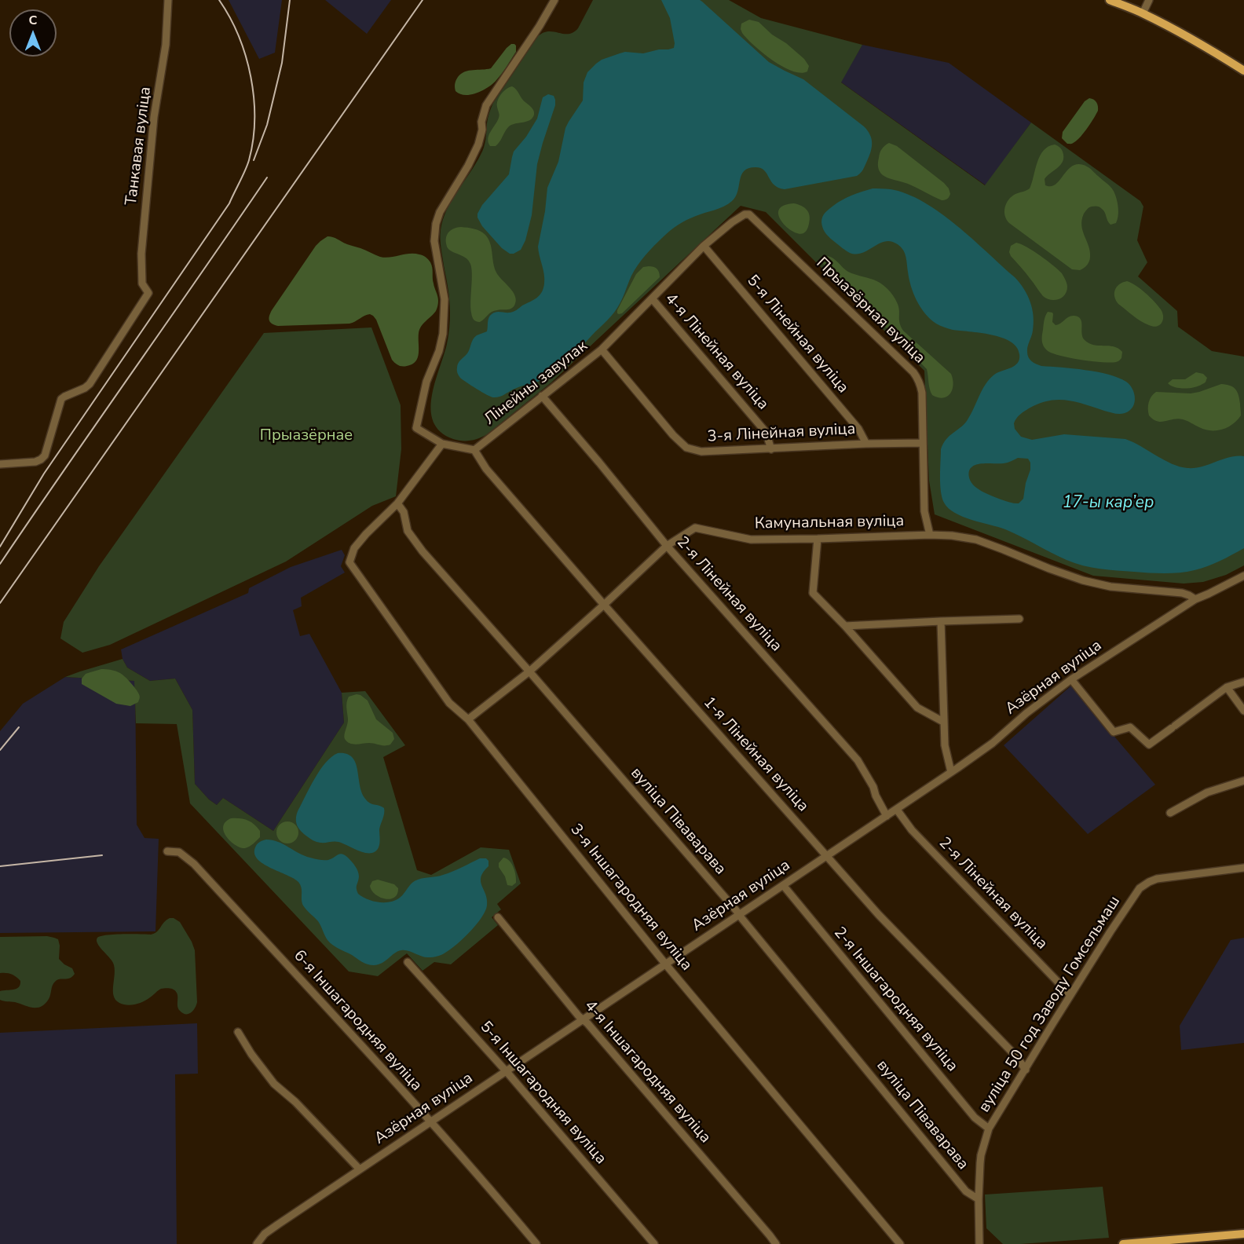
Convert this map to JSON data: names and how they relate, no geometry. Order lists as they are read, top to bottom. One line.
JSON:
{"streets":{"street":["Танкавая вуліца","Прыазёрная вуліца","5-я Лінейная вуліца","4-я Лінейная вуліца","Лінейны завулак","3-я Лінейная вуліца","Камунальная вуліца","2-я Лінейная вуліца","Азёрная вуліца","1-я Лінейная вуліца","вуліца Піваварава","3-я Іншагародняя вуліца","2-я Іншагародняя вуліца","вуліца 50 год Заводу Гомсельмаш","6-я Іншагародняя вуліца","4-я Іншагародняя вуліца","5-я Іншагародняя вуліца"]},"crossings":[["Прыазёрная вуліца","Лінейны завулак"],["Прыазёрная вуліца","3-я Лінейная вуліца"],["Прыазёрная вуліца","Камунальная вуліца"],["5-я Лінейная вуліца","Лінейны завулак"],["5-я Лінейная вуліца","3-я Лінейная вуліца"],["4-я Лінейная вуліца","Лінейны завулак"],["4-я Лінейная вуліца","3-я Лінейная вуліца"],["Лінейны завулак","3-я Лінейная вуліца"],["Лінейны завулак","2-я Лінейная вуліца"],["Лінейны завулак","1-я Лінейная вуліца"],["Камунальная вуліца","2-я Лінейная вуліца"],["Камунальная вуліца","Азёрная вуліца"],["Камунальная вуліца","1-я Лінейная вуліца"],["Камунальная вуліца","вуліца Піваварава"],["Камунальная вуліца","3-я Іншагародняя вуліца"],["2-я Лінейная вуліца","Азёрная вуліца"],["2-я Лінейная вуліца","вуліца 50 год Заводу Гомсельмаш"],["Азёрная вуліца","1-я Лінейная вуліца"],["Азёрная вуліца","вуліца Піваварава"],["Азёрная вуліца","3-я Іншагародняя вуліца"],["Азёрная вуліца","2-я Іншагародняя вуліца"],["Азёрная вуліца","6-я Іншагародняя вуліца"],["Азёрная вуліца","4-я Іншагародняя вуліца"],["Азёрная вуліца","5-я Іншагародняя вуліца"],["1-я Лінейная вуліца","вуліца 50 год Заводу Гомсельмаш"],["вуліца Піваварава","3-я Іншагародняя вуліца"],["вуліца Піваварава","вуліца 50 год Заводу Гомсельмаш"],["2-я Іншагародняя вуліца","вуліца 50 год Заводу Гомсельмаш"]],"water":["17-ы кар’ер"],"parks":["Прыазёрнае"],"north":"top"}
